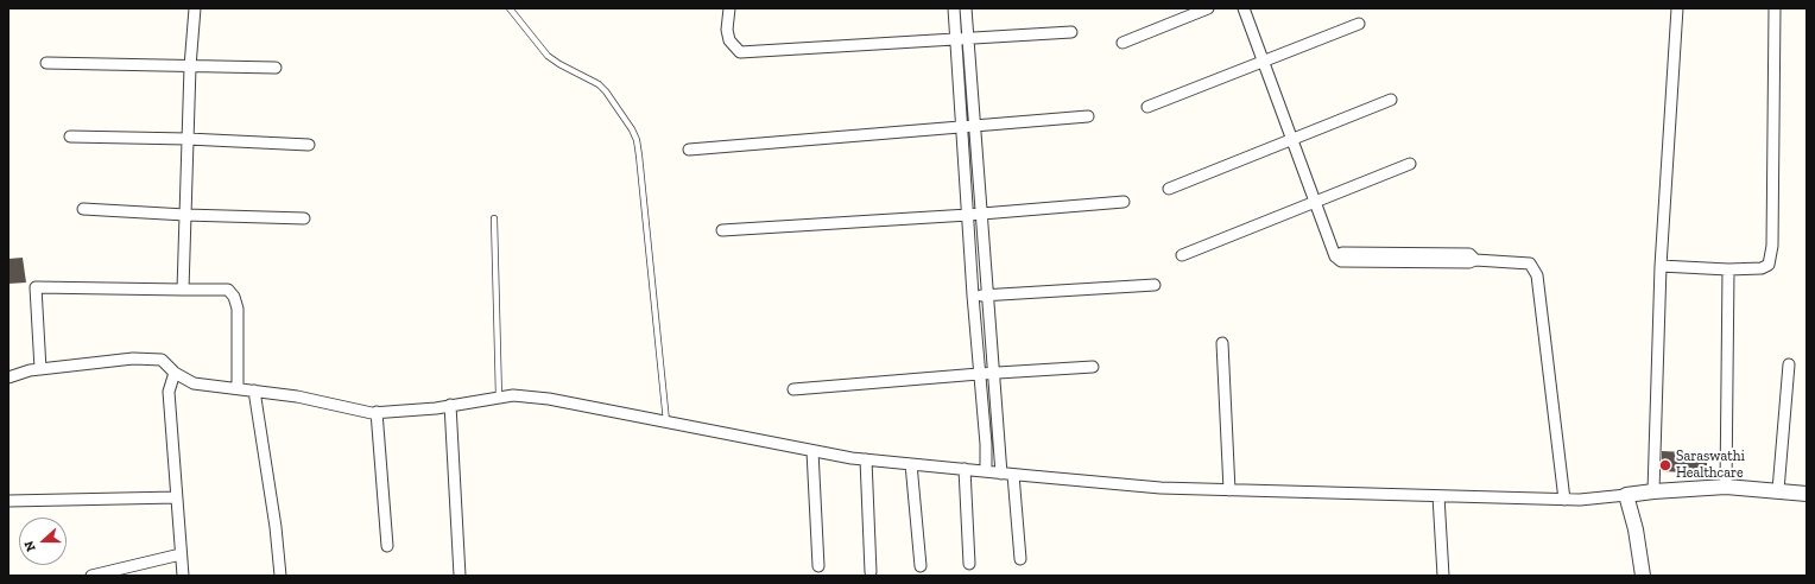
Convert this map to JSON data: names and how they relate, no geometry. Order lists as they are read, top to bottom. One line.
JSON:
{"places":["Saraswathi Healthcare"],"north":"left"}
